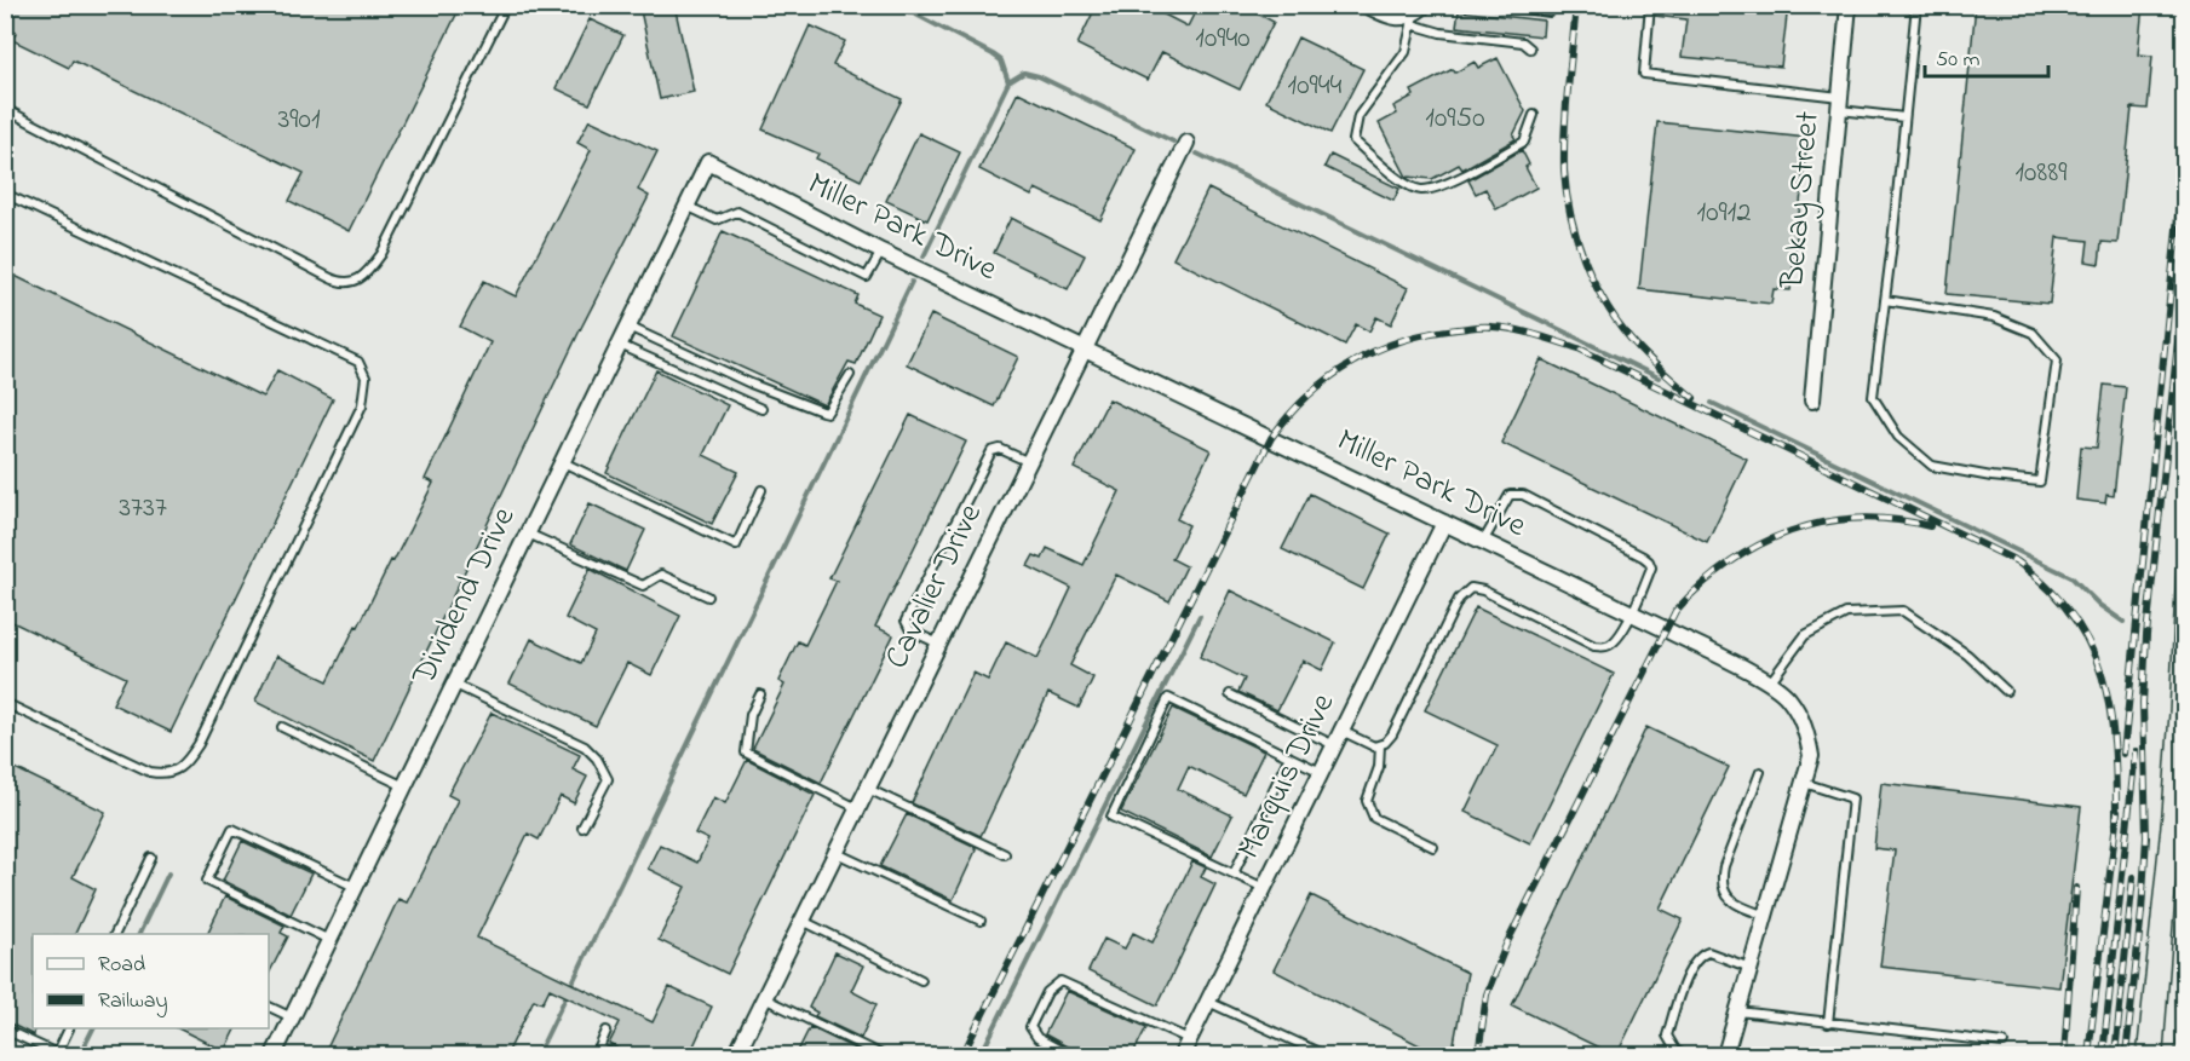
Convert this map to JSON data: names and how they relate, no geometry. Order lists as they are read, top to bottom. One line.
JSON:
{"streets":{"street":["Bekay Street","Miller Park Drive","Cavalier Drive","Dividend Drive","Marquis Drive"]},"crossings":[["Miller Park Drive","Cavalier Drive"],["Miller Park Drive","Dividend Drive"],["Miller Park Drive","Marquis Drive"]],"house_numbers":["10940","10944","10950","3901","10889","10912","3737"],"legend":["Road","Railway"],"scale_bar":"50 m"}
